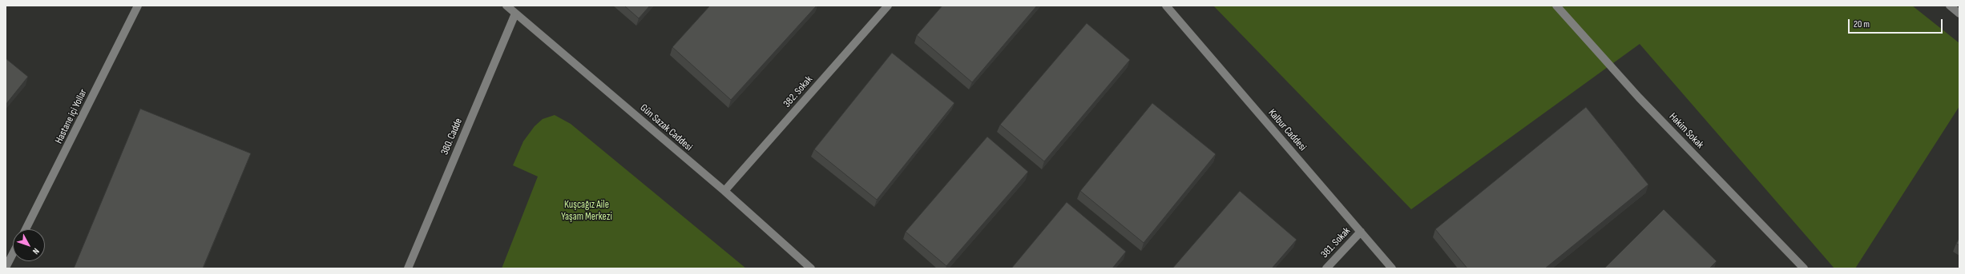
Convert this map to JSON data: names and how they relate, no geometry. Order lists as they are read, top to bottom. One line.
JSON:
{"streets":{"street":["382. Sokak","Hastane içi Yollar","Gün Sazak Caddesi","Kalbur Caddesi","Hakim Sokak","380. Cadde","381. Sokak"]},"crossings":[["382. Sokak","Gün Sazak Caddesi"],["Gün Sazak Caddesi","380. Cadde"],["Kalbur Caddesi","381. Sokak"]],"parks":["Kuşcağız Aile Yaşam Merkezi"],"scale_bar":"20 m","north":"bottom right"}
